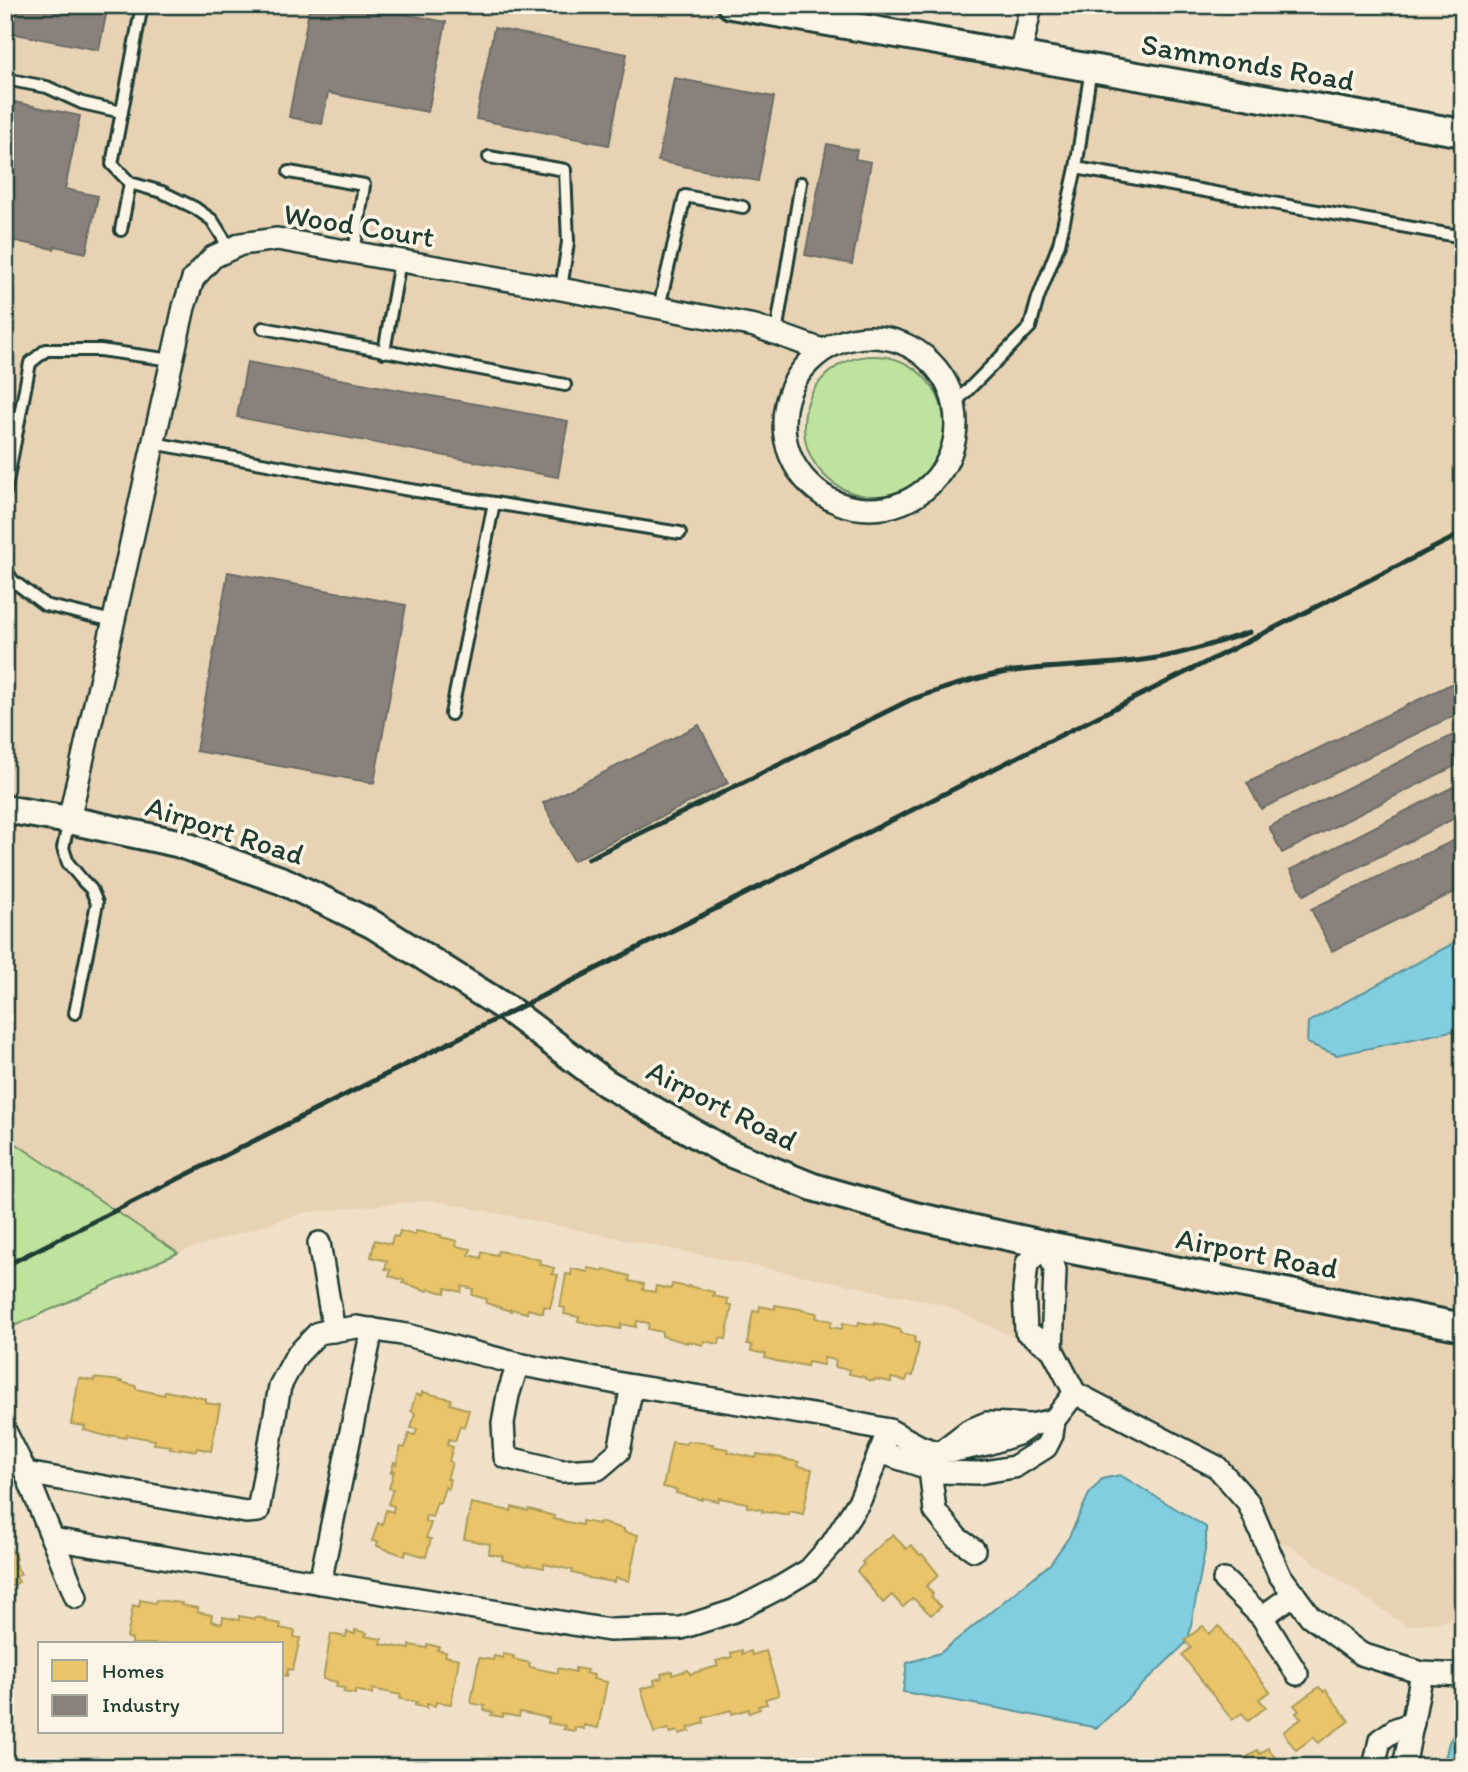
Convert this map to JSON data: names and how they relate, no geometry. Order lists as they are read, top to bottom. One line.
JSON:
{"streets":{"street":["Sammonds Road","Wood Court","Airport Road"]},"crossings":[["Wood Court","Airport Road"]],"legend":["Homes","Industry"]}
